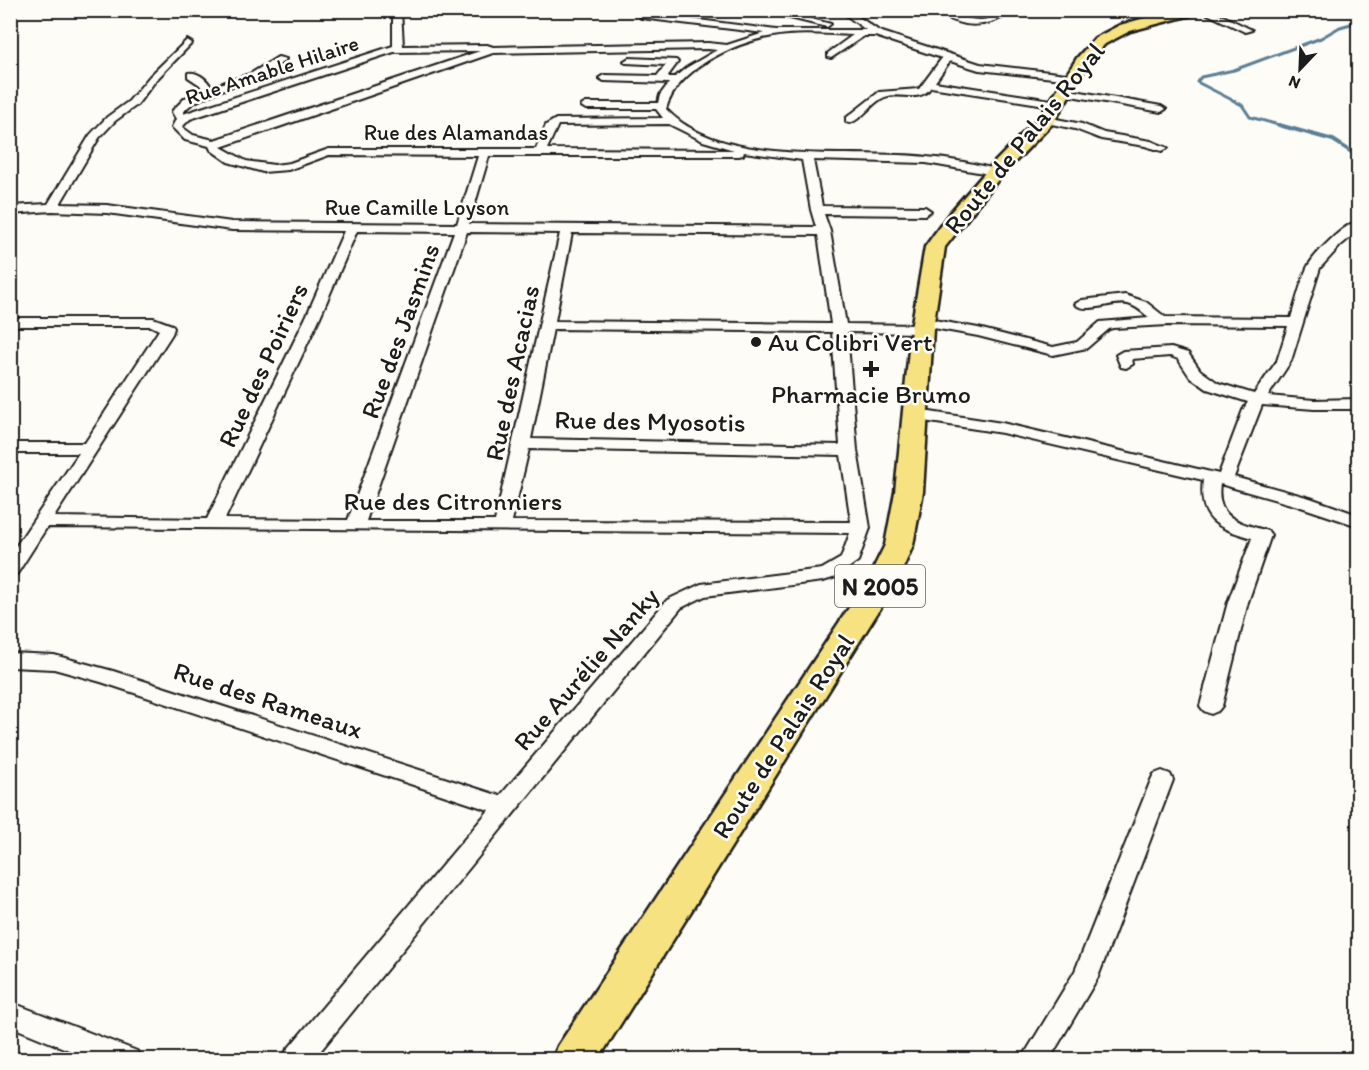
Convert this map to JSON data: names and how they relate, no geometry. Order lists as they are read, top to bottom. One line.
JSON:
{"streets":{"main road":["Route de Palais Royal","N 2005"],"street":["Rue Amable Hilaire","Rue des Alamandas","Rue Camille Loyson","Rue des Jasmins","Rue des Poiriers","Rue des Acacias","Rue des Myosotis","Rue des Citronniers","Rue Aurélie Nanky","Rue des Rameaux"]},"crossings":[["Rue Amable Hilaire","Rue des Alamandas"],["Rue des Alamandas","Route de Palais Royal"],["Rue des Alamandas","Rue des Jasmins"],["Rue des Alamandas","Rue Aurélie Nanky"],["Rue Camille Loyson","Rue des Jasmins"],["Rue Camille Loyson","Rue des Poiriers"],["Rue Camille Loyson","Rue des Acacias"],["Rue Camille Loyson","Rue Aurélie Nanky"],["Rue des Jasmins","Rue des Citronniers"],["Rue des Poiriers","Rue des Citronniers"],["Rue des Acacias","Rue des Myosotis"],["Rue des Acacias","Rue des Citronniers"],["Rue des Myosotis","Rue Aurélie Nanky"],["Rue des Citronniers","Rue Aurélie Nanky"],["Rue Aurélie Nanky","Rue des Rameaux"]],"places":{"other":["Au Colibri Vert"],"health":["Pharmacie Brumo"]},"north":"bottom left"}
